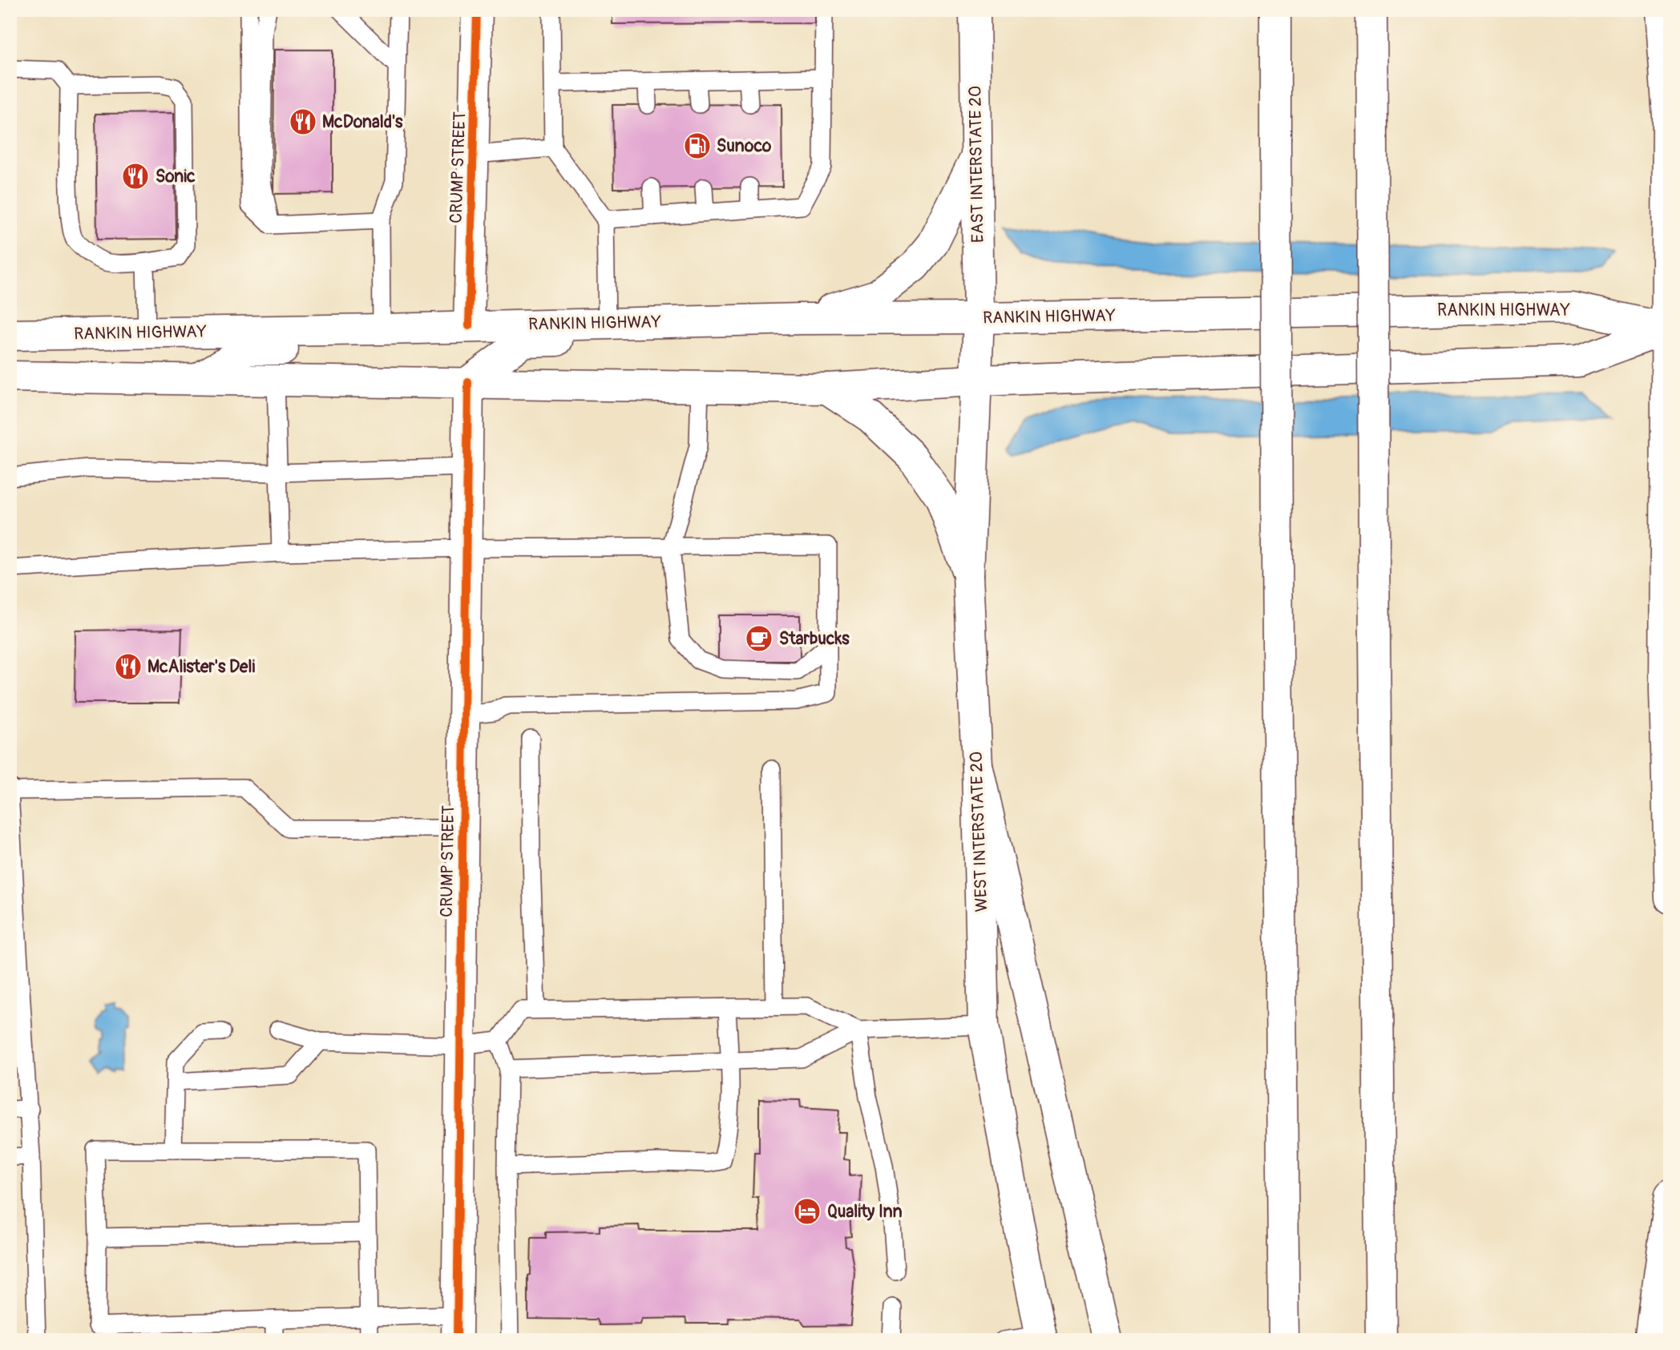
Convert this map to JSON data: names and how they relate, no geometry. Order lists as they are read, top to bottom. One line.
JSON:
{"streets":{"main road":["EAST INTERSTATE 20","CRUMP STREET","RANKIN HIGHWAY","WEST INTERSTATE 20"]},"crossings":[["EAST INTERSTATE 20","RANKIN HIGHWAY"],["EAST INTERSTATE 20","WEST INTERSTATE 20"],["CRUMP STREET","RANKIN HIGHWAY"],["RANKIN HIGHWAY","WEST INTERSTATE 20"]],"places":{"restaurant":["McDonald's","Sonic","McAlister's Deli"],"fuel station":["Sunoco"],"cafe":["Starbucks"],"hotel":["Quality Inn"]}}
